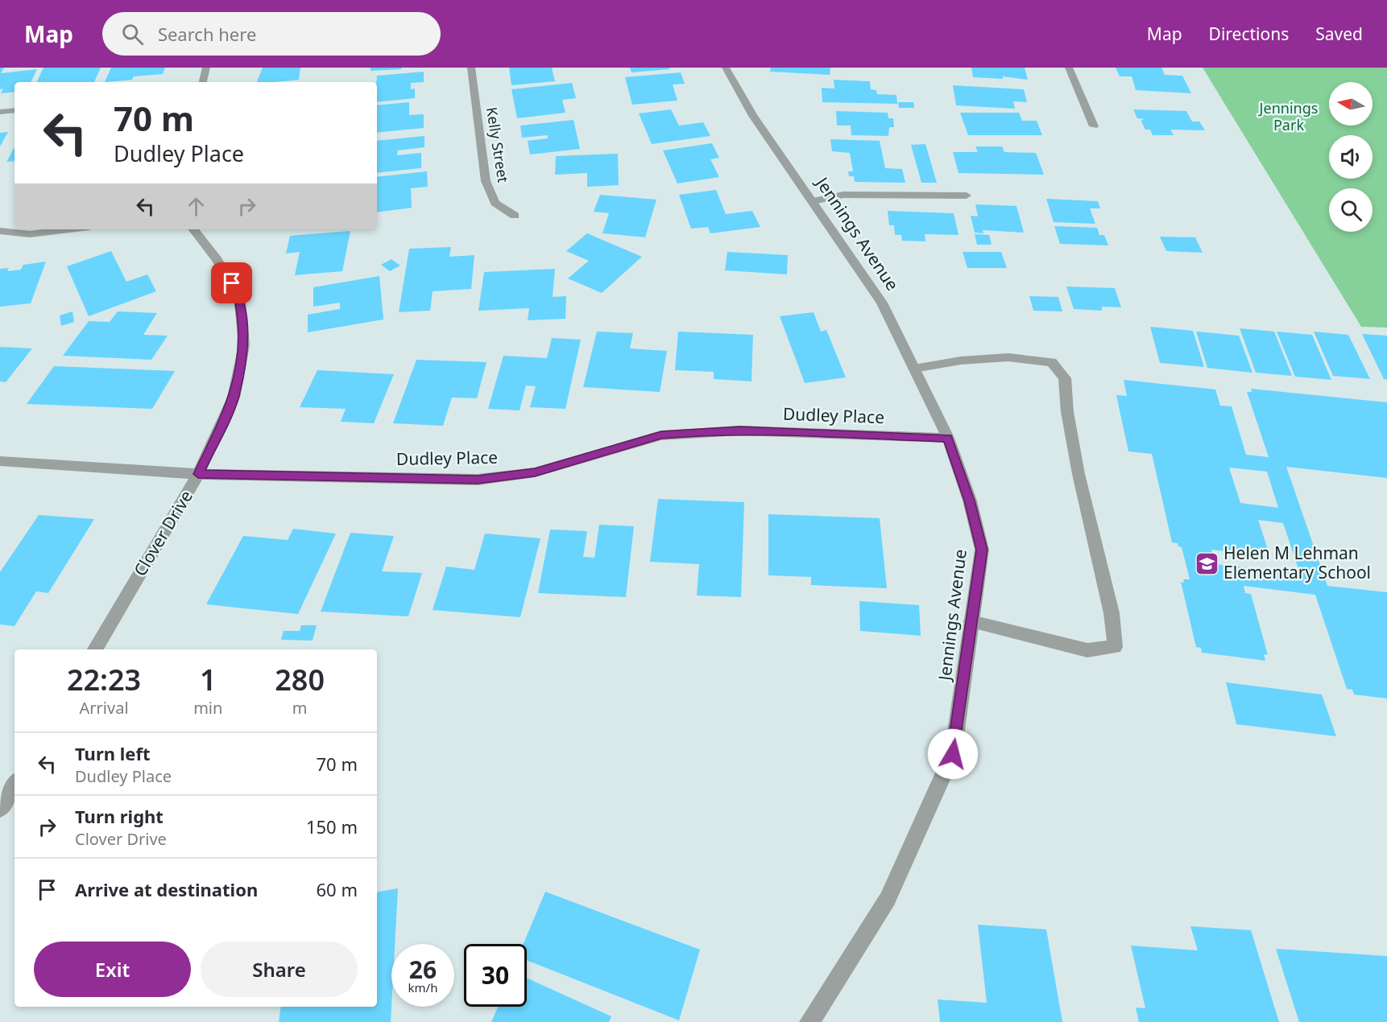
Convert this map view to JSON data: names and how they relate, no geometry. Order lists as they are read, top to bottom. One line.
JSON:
{"streets":{"street":["Kelly Street","Jennings Avenue","Dudley Place","Clover Drive"]},"crossings":[["Jennings Avenue","Dudley Place"],["Dudley Place","Clover Drive"]],"parks":["Jennings Park"],"places":{"school or university":["Helen M Lehman Elementary School"]},"north":"left","page":{"header":"Map","search":"Search here","nav":["Map","Directions","Saved"],"turn":["70 m","Dudley Place"],"eta":["22:23","Arrival","1","min","280","m"],"list":[{"name":"Turn left","note":"Dudley Place","value":"70 m"},{"name":"Turn right","note":"Clover Drive","value":"150 m"},{"name":"Arrive at destination","value":"60 m"}],"buttons":["Exit","Share"],"speed":"26 km/h","limit":"30"}}
